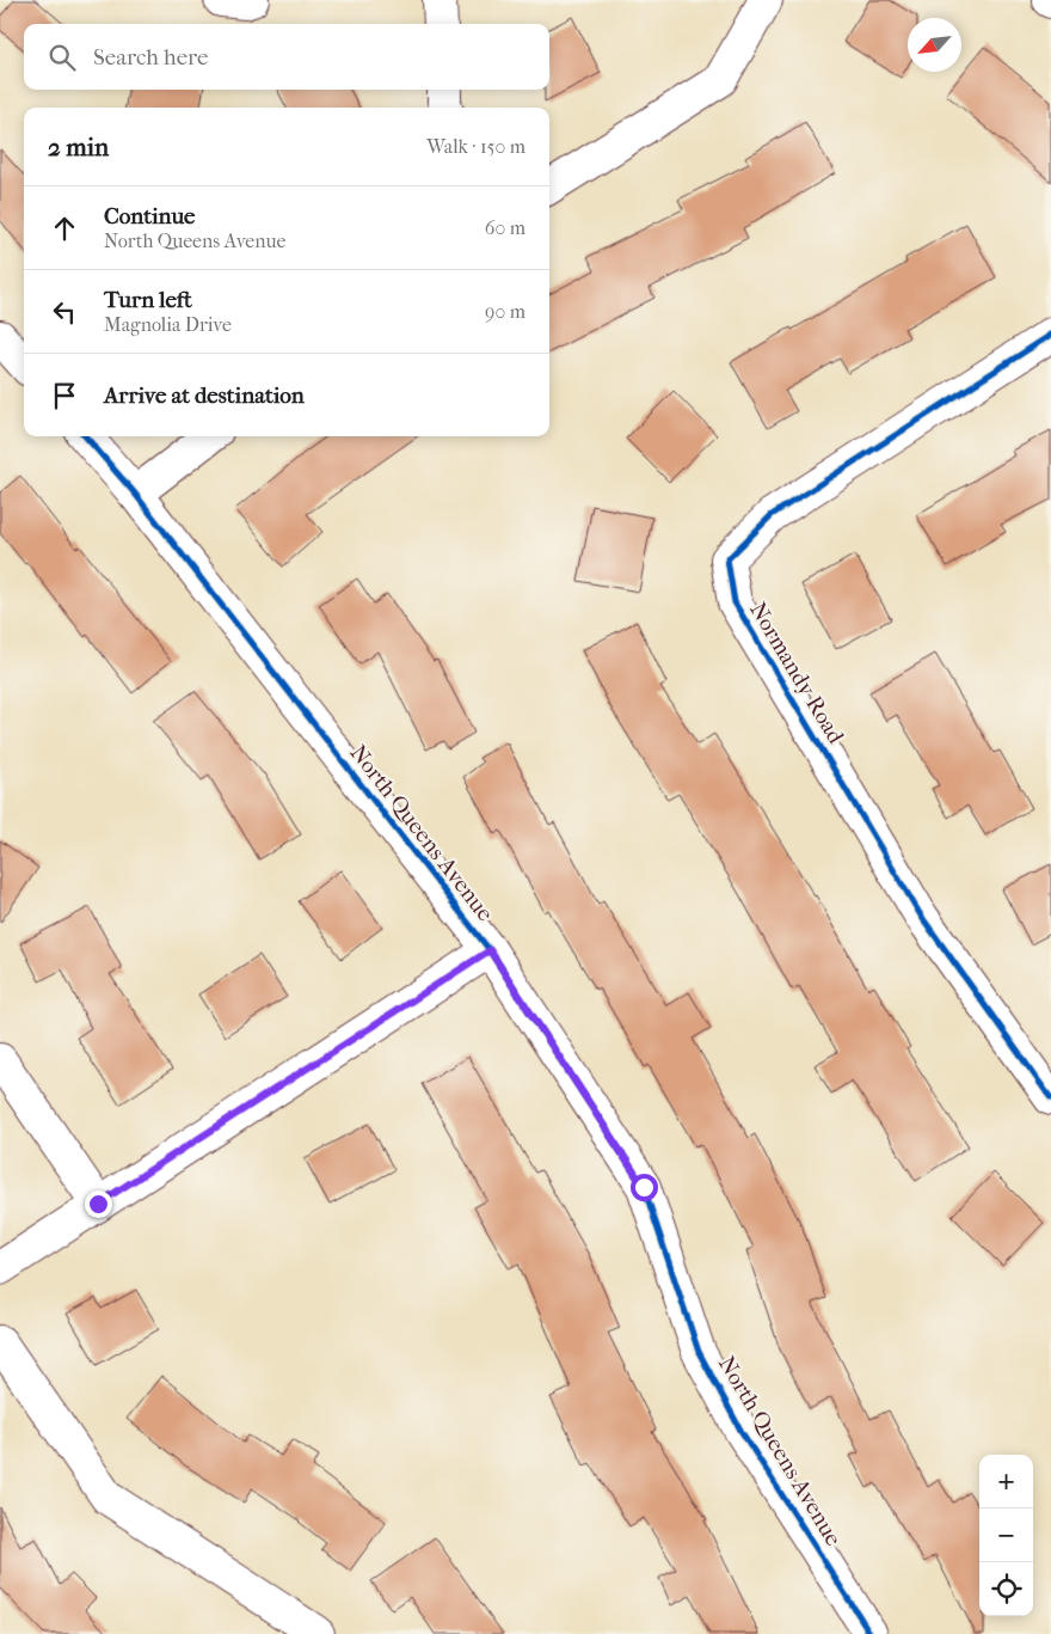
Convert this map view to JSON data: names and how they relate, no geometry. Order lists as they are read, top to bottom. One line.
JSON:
{"streets":{"street":["Normandy Road","North Queens Avenue"]},"north":"bottom left","page":{"search":"Search here","heading":["2 min","Walk · 150 m"],"list":[["Continue","North Queens Avenue","60 m"],["Turn left","Magnolia Drive","90 m"],"Arrive at destination"],"map_buttons":["+","−"]}}
